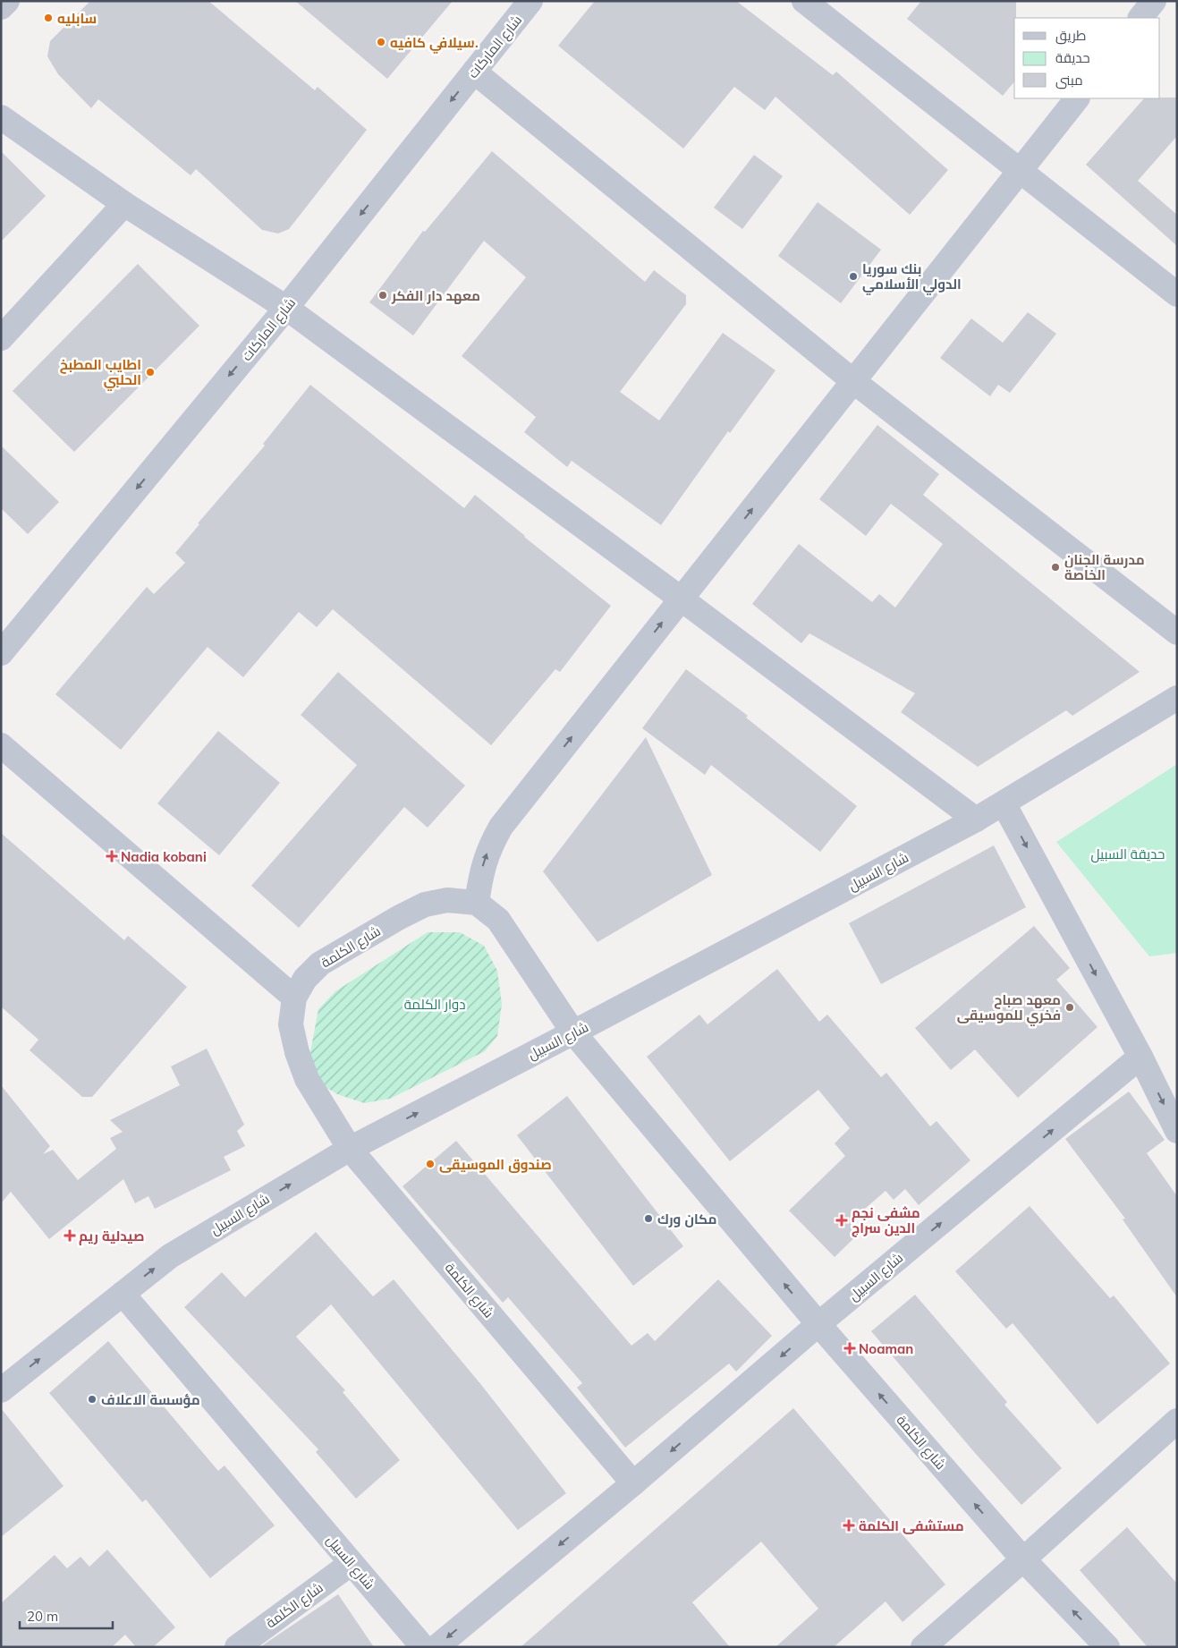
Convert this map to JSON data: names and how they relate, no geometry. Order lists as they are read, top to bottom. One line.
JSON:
{"streets":{"street":["شارع الماركات","شارع السبيل","شارع الكلمة"]},"crossings":[["شارع السبيل","شارع الكلمة"]],"one_way":["شارع الماركات","شارع السبيل","شارع الكلمة"],"parks":["حديقة السبيل","دوار الكلمة"],"places":{"other":["سابليه","سيلافي كافيه.","بنك سوريا الدولي الأسلامي","معهد دار الفكر","اطايب المطبخ الحلبي","مدرسة الجنان الخاصة","معهد صباح فخري للموسيقى","صندوق الموسيقى","مكان ورك","مؤسسة الاعلاف"],"health":["Nadia kobani","مشفى نجم الدين سراج","صيدلية ريم","Noaman","مستشفى الكلمة"]},"legend":["طريق","حديقة","مبنى"],"scale_bar":"20 m"}
